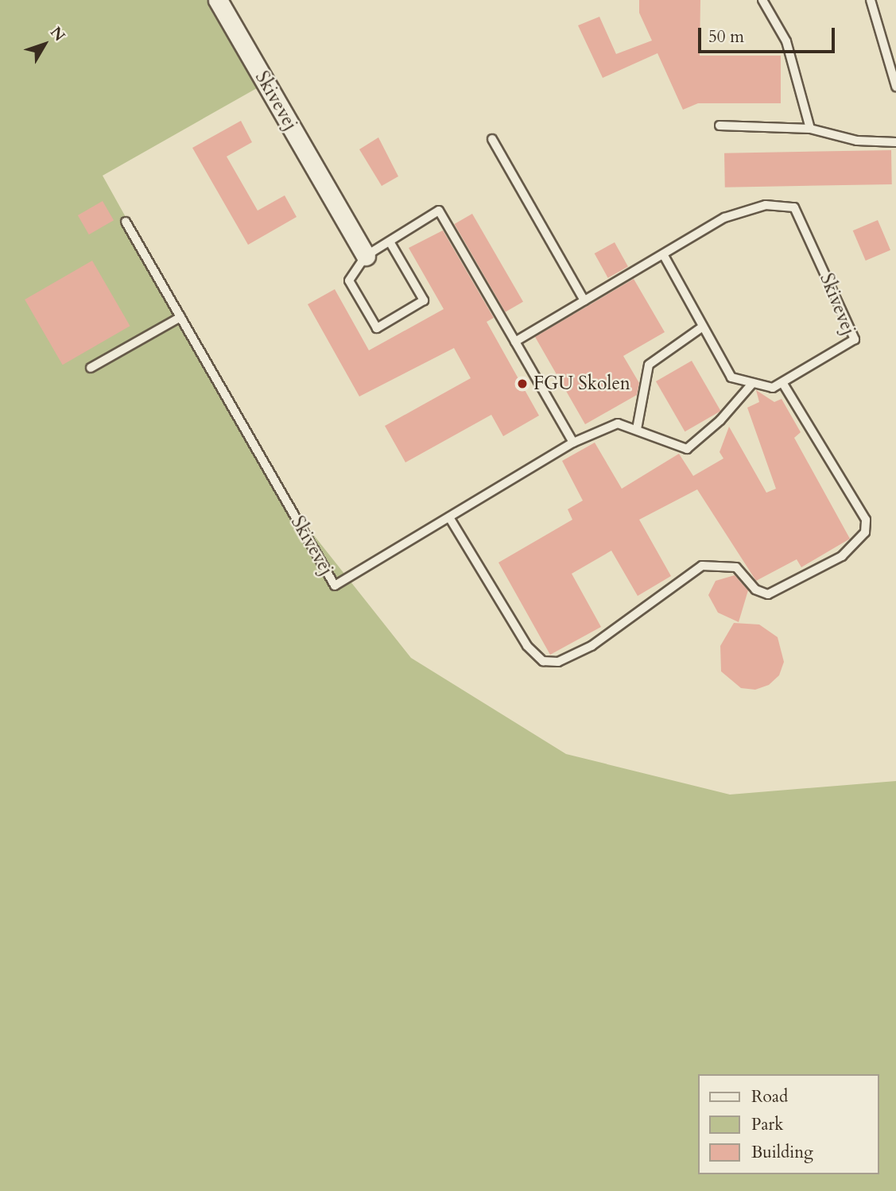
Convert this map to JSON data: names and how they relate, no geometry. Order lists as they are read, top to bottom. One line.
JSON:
{"streets":{"street":["Skivevej"]},"places":["FGU Skolen"],"legend":["Road","Park","Building"],"scale_bar":"50 m","north":"top right"}
